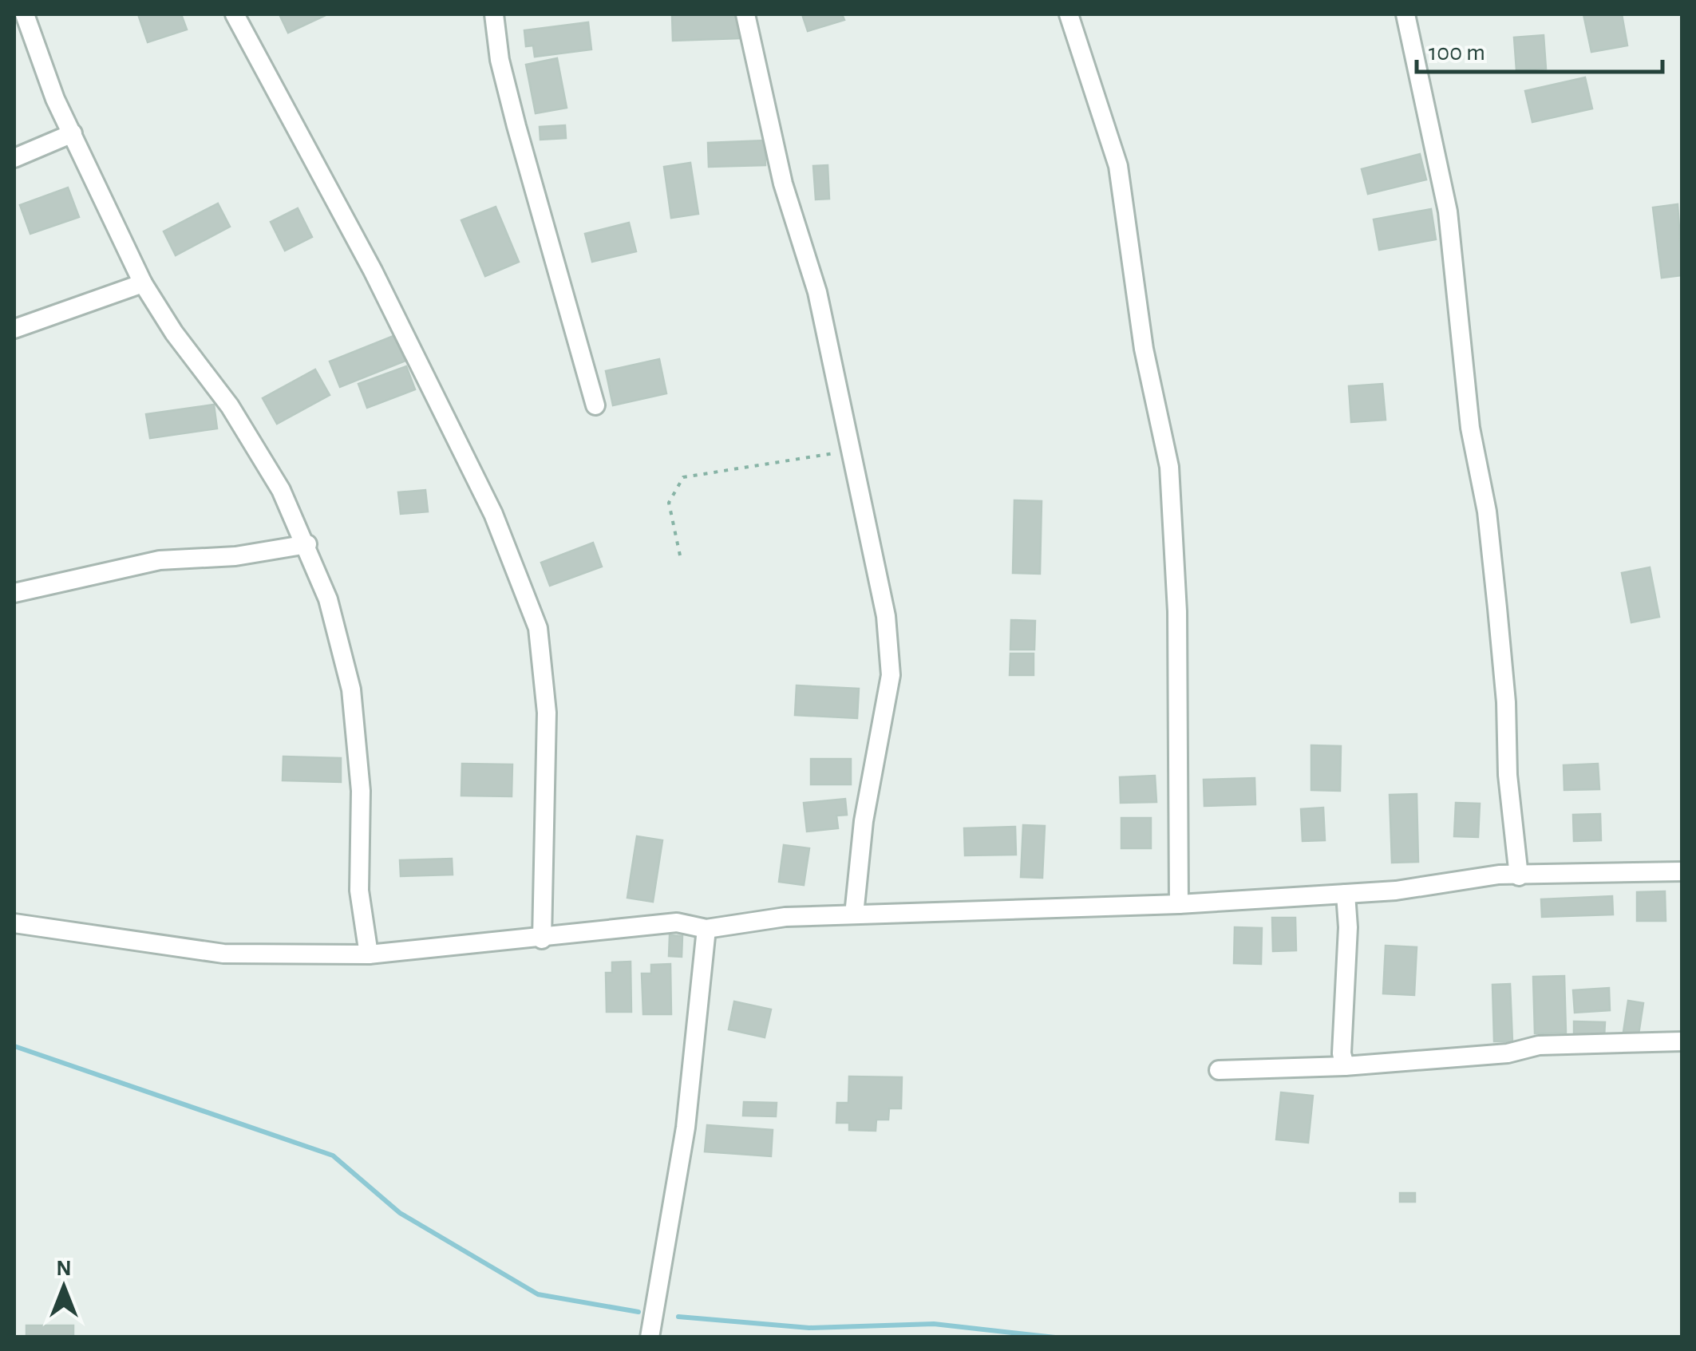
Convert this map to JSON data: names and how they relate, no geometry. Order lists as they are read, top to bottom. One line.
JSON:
{"scale_bar":"100 m","north":"top"}
